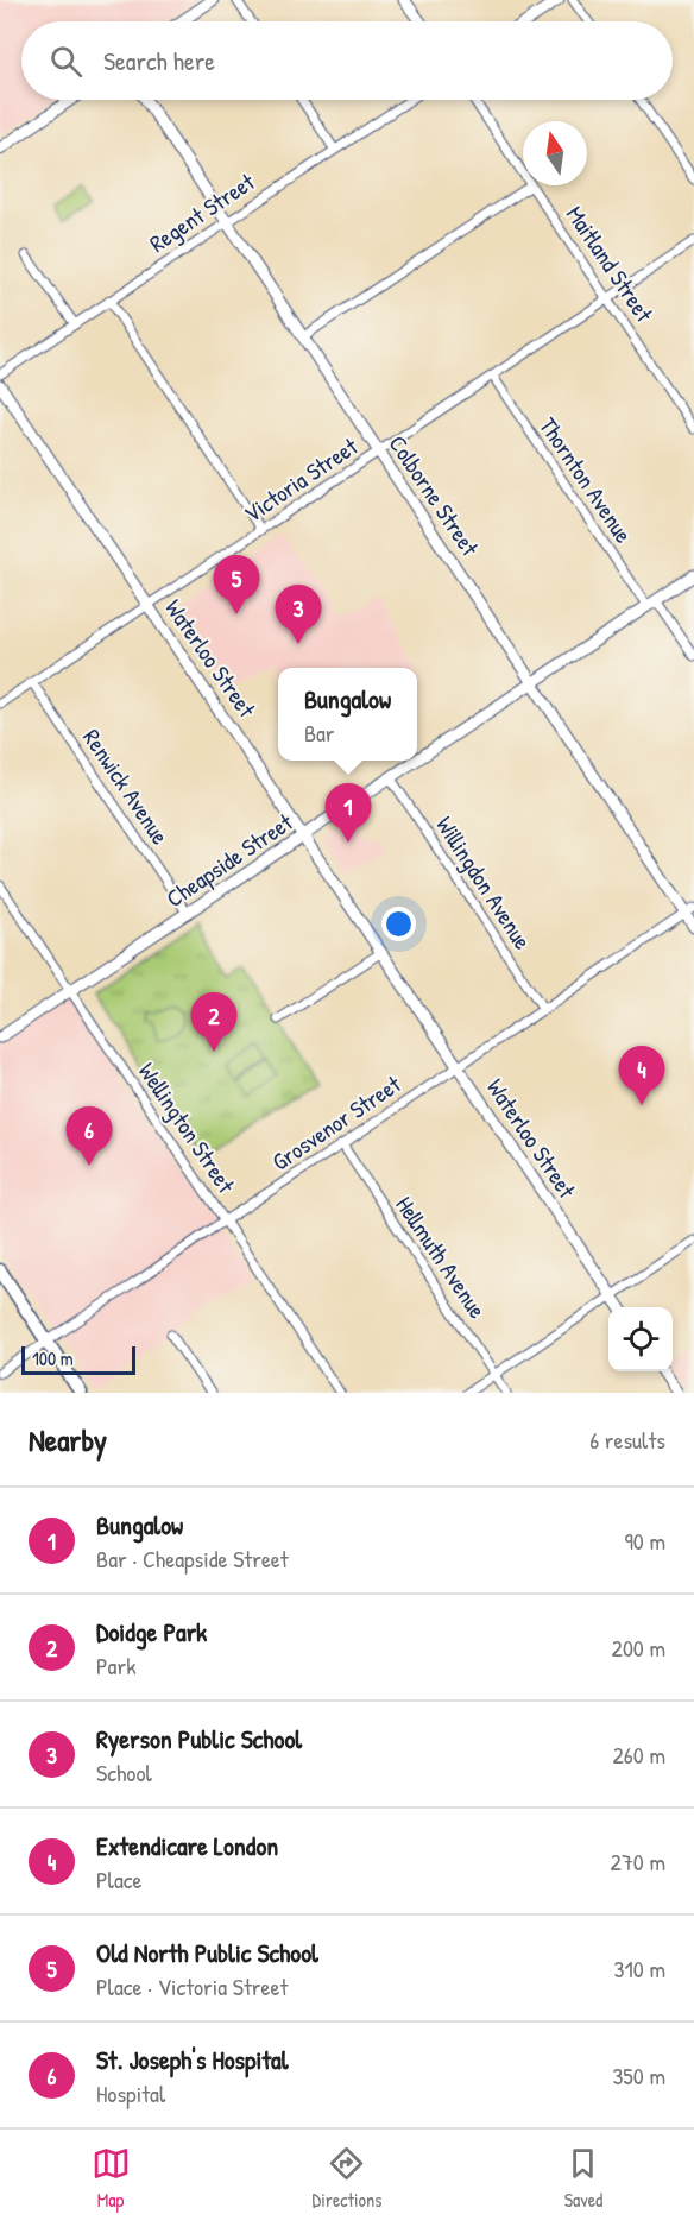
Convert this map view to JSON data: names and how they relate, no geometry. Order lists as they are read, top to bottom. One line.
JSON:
{"streets":{"street":["Regent Street","Maitland Street","Victoria Street","Thornton Avenue","Colborne Street","Waterloo Street","Renwick Avenue","Cheapside Street","Willingdon Avenue","Grosvenor Street","Wellington Street","Hellmuth Avenue"]},"crossings":[["Regent Street","Colborne Street"],["Maitland Street","Victoria Street"],["Victoria Street","Thornton Avenue"],["Victoria Street","Colborne Street"],["Victoria Street","Waterloo Street"],["Victoria Street","Renwick Avenue"],["Thornton Avenue","Cheapside Street"],["Colborne Street","Cheapside Street"],["Colborne Street","Grosvenor Street"],["Waterloo Street","Cheapside Street"],["Waterloo Street","Grosvenor Street"],["Renwick Avenue","Cheapside Street"],["Cheapside Street","Willingdon Avenue"],["Cheapside Street","Wellington Street"],["Willingdon Avenue","Grosvenor Street"],["Grosvenor Street","Wellington Street"],["Grosvenor Street","Hellmuth Avenue"]],"scale_bar":"100 m","north":"top","page":{"search":"Search here","pins":["5","3","1","2","4","6"],"popup":["Bungalow","Bar"],"scale":"100 m","heading":["Nearby","6 results"],"list":[{"mark":"1","name":"Bungalow","note":"Bar · Cheapside Street","value":"90 m"},{"mark":"2","name":"Doidge Park","note":"Park","value":"200 m"},{"mark":"3","name":"Ryerson Public School","note":"School","value":"260 m"},{"mark":"4","name":"Extendicare London","note":"Place","value":"270 m"},{"mark":"5","name":"Old North Public School","note":"Place · Victoria Street","value":"310 m"},{"mark":"6","name":"St. Joseph's Hospital","note":"Hospital","value":"350 m"}],"nav":["Map","Directions","Saved"]}}
